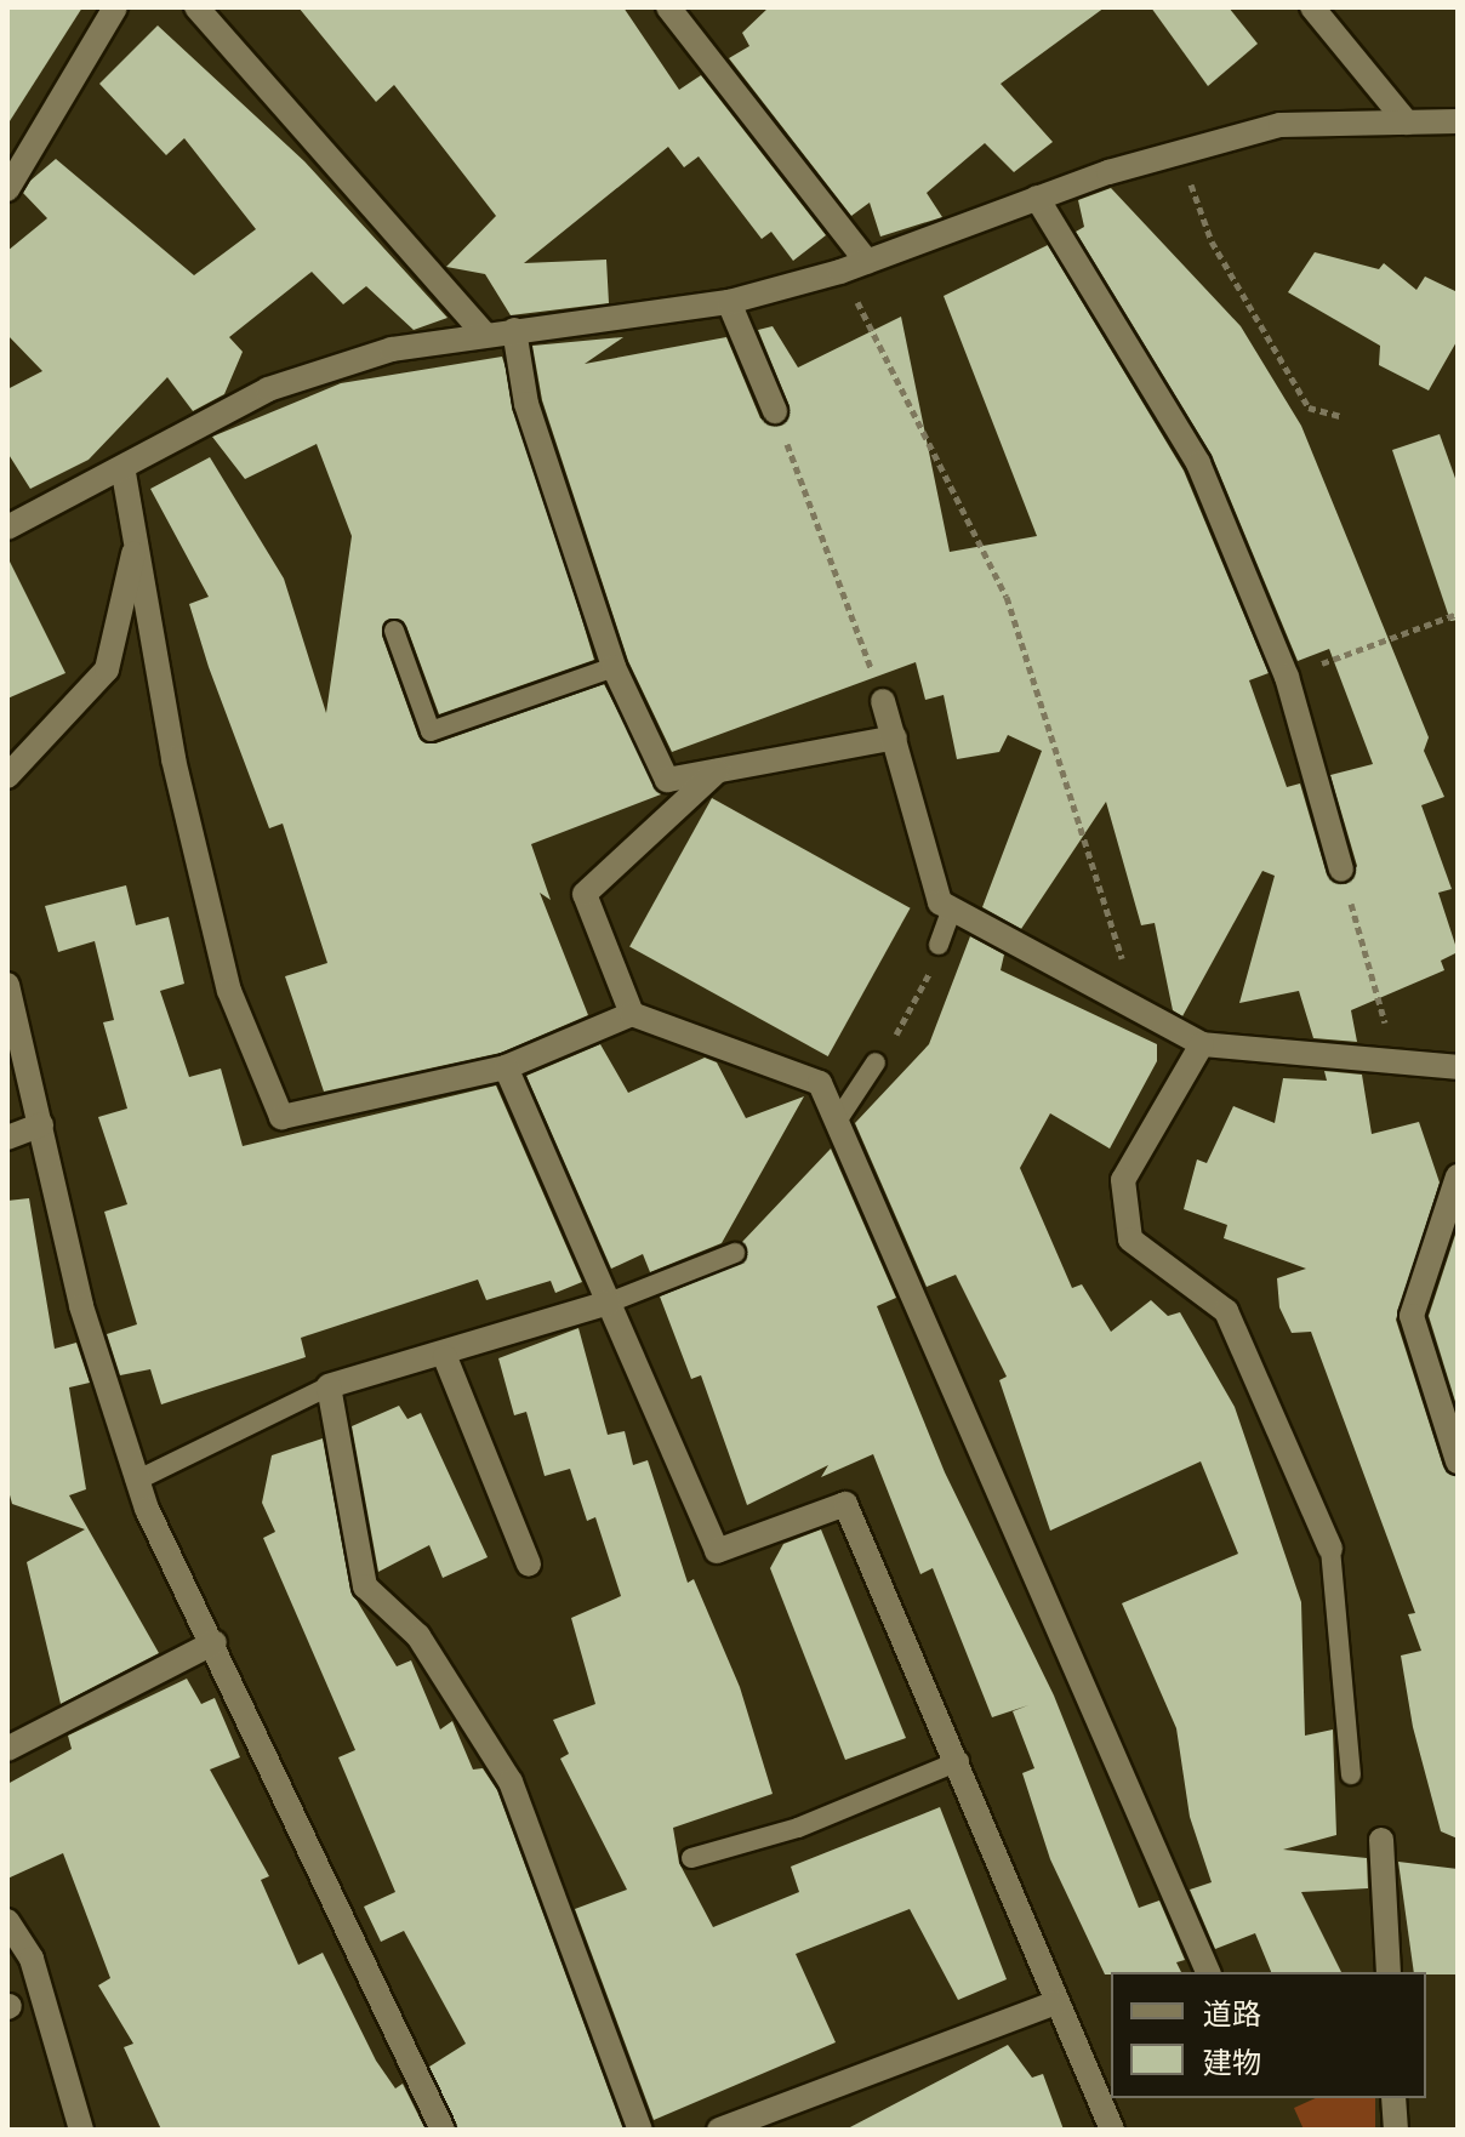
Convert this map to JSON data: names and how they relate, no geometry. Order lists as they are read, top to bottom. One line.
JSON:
{"legend":["道路","建物"]}
